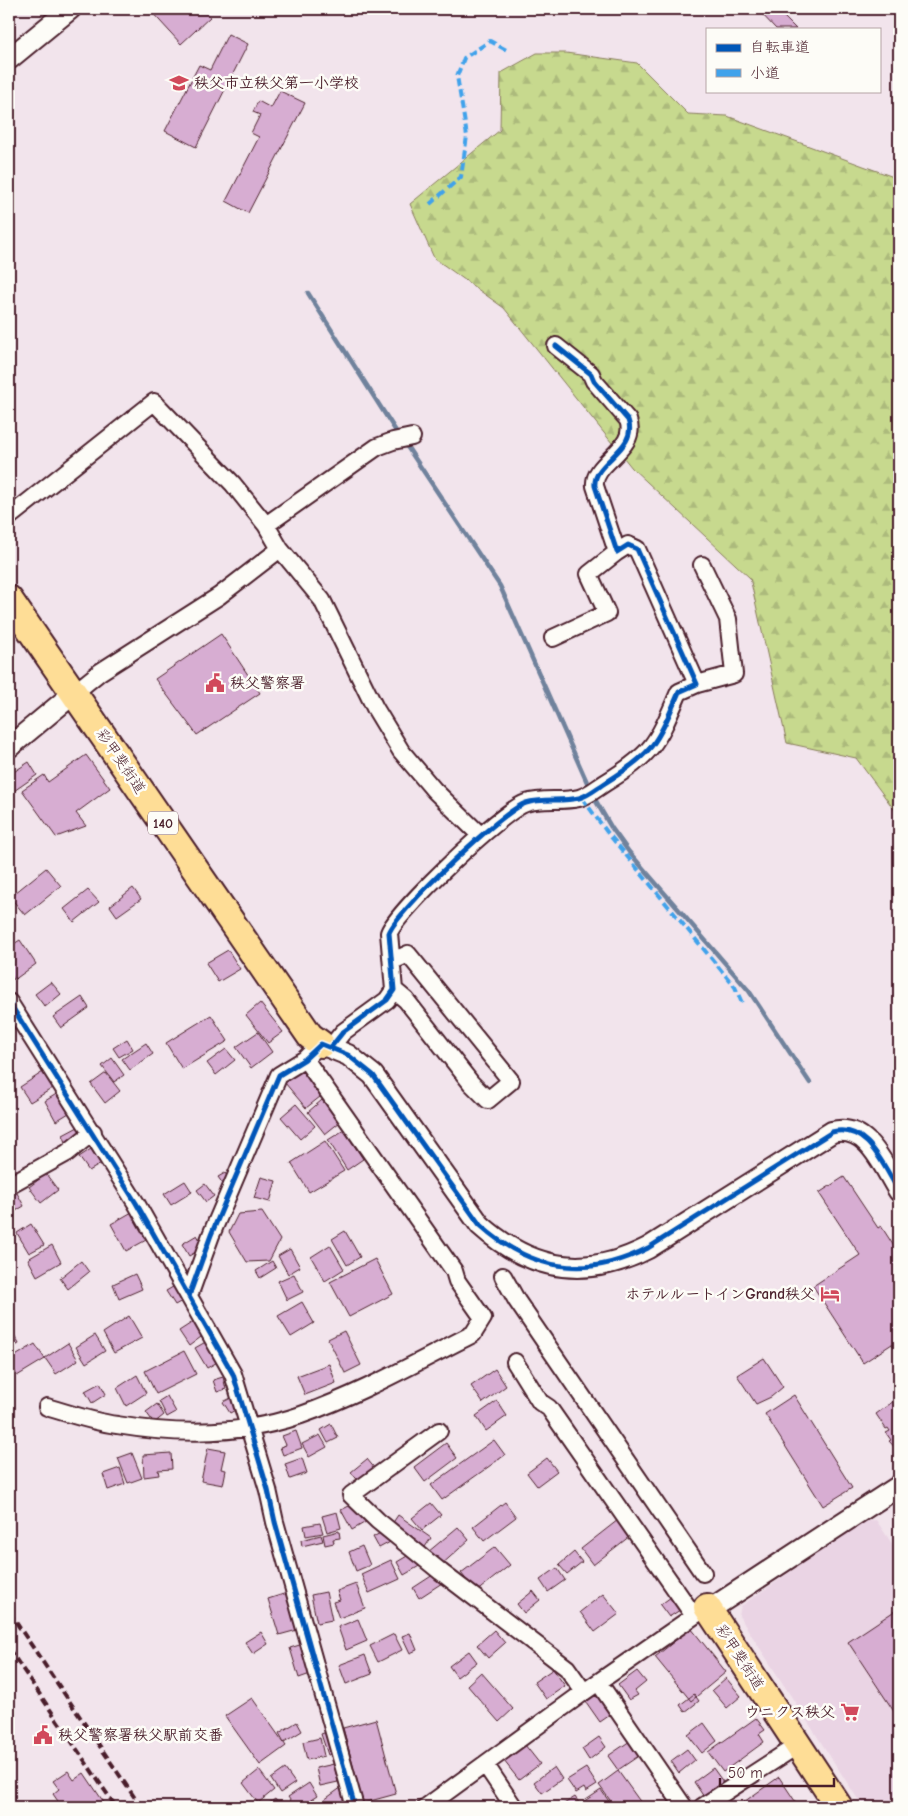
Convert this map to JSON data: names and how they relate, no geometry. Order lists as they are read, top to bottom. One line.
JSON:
{"streets":{"highway":["彩甲斐街道","140"]},"places":{"school or university":["秩父市立秩父第一小学校"],"public building":["秩父警察署","秩父警察署秩父駅前交番"],"hotel":["ホテルルートインGrand秩父"],"supermarket":["ウニクス秩父"]},"legend":["自転車道","小道"],"scale_bar":"50 m"}
